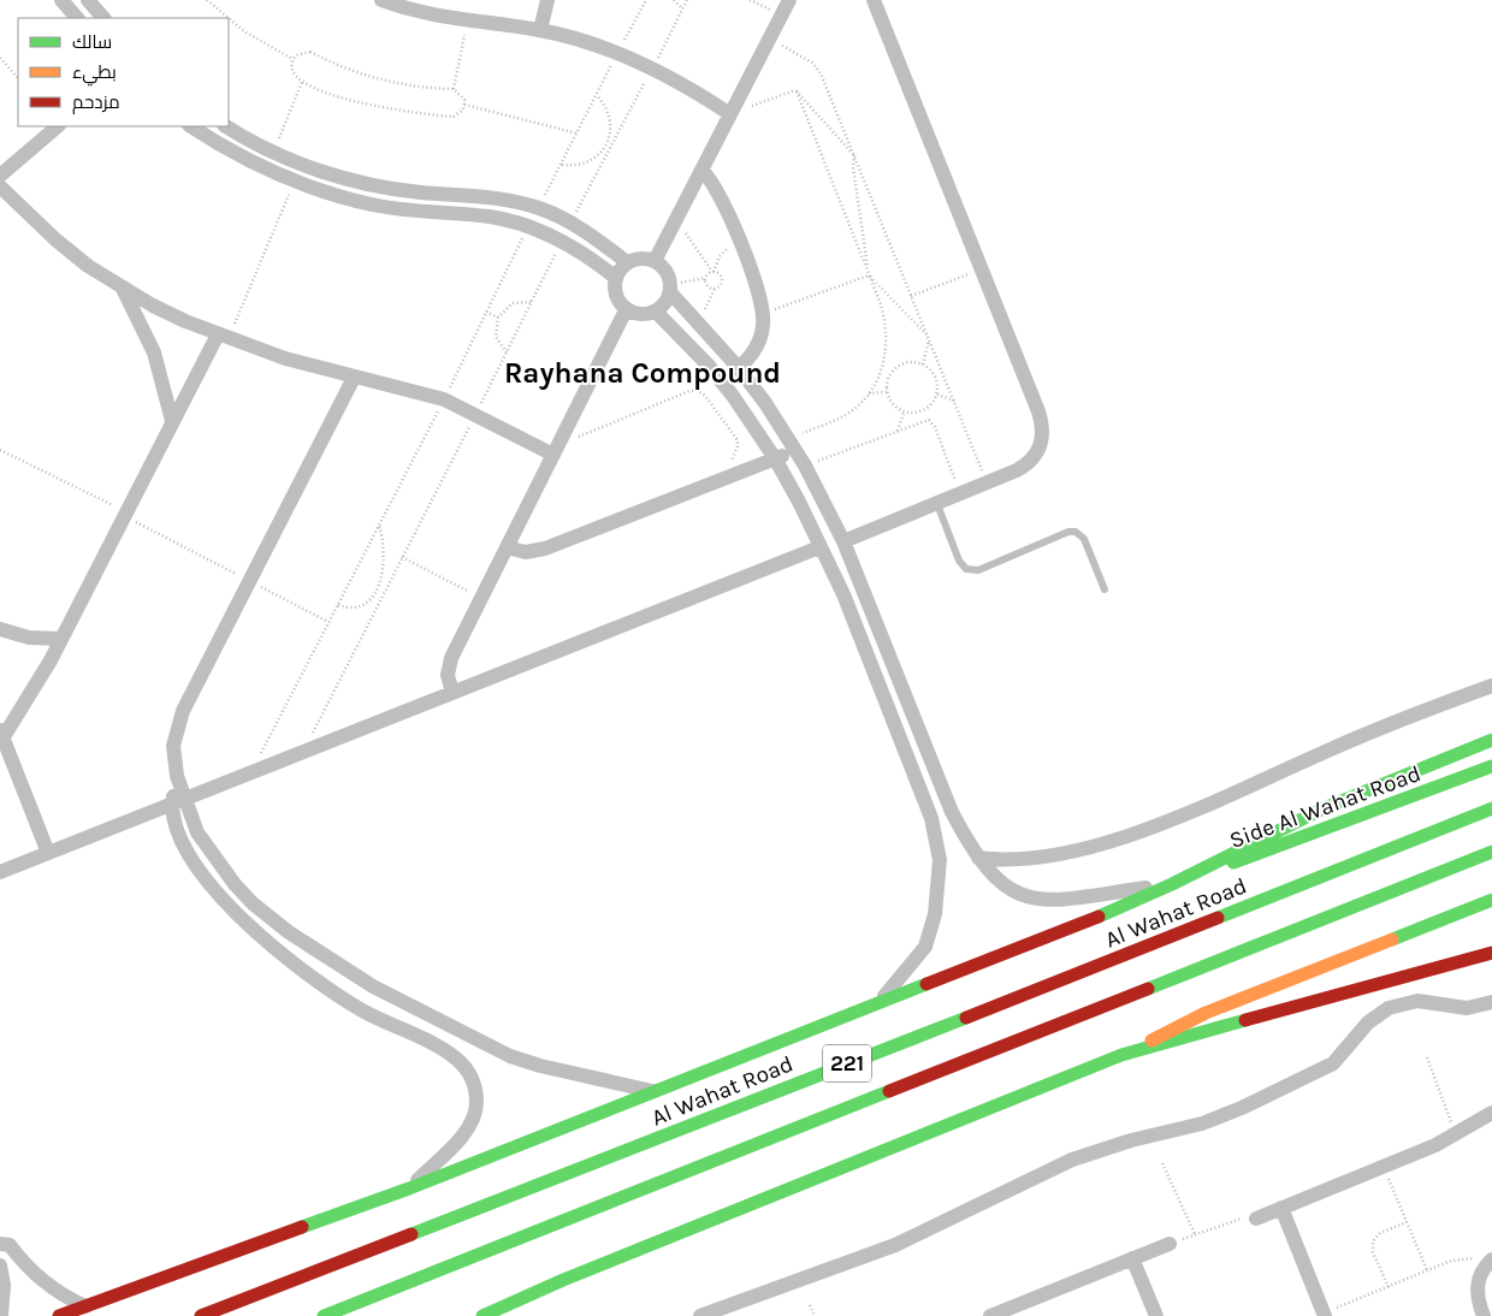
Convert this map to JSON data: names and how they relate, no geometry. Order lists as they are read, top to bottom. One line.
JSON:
{"streets":{"main road":["Side Al Wahat Road","Al Wahat Road","221"]},"districts":["Rayhana Compound"],"legend":["سالك","بطيء","مزدحم"]}
